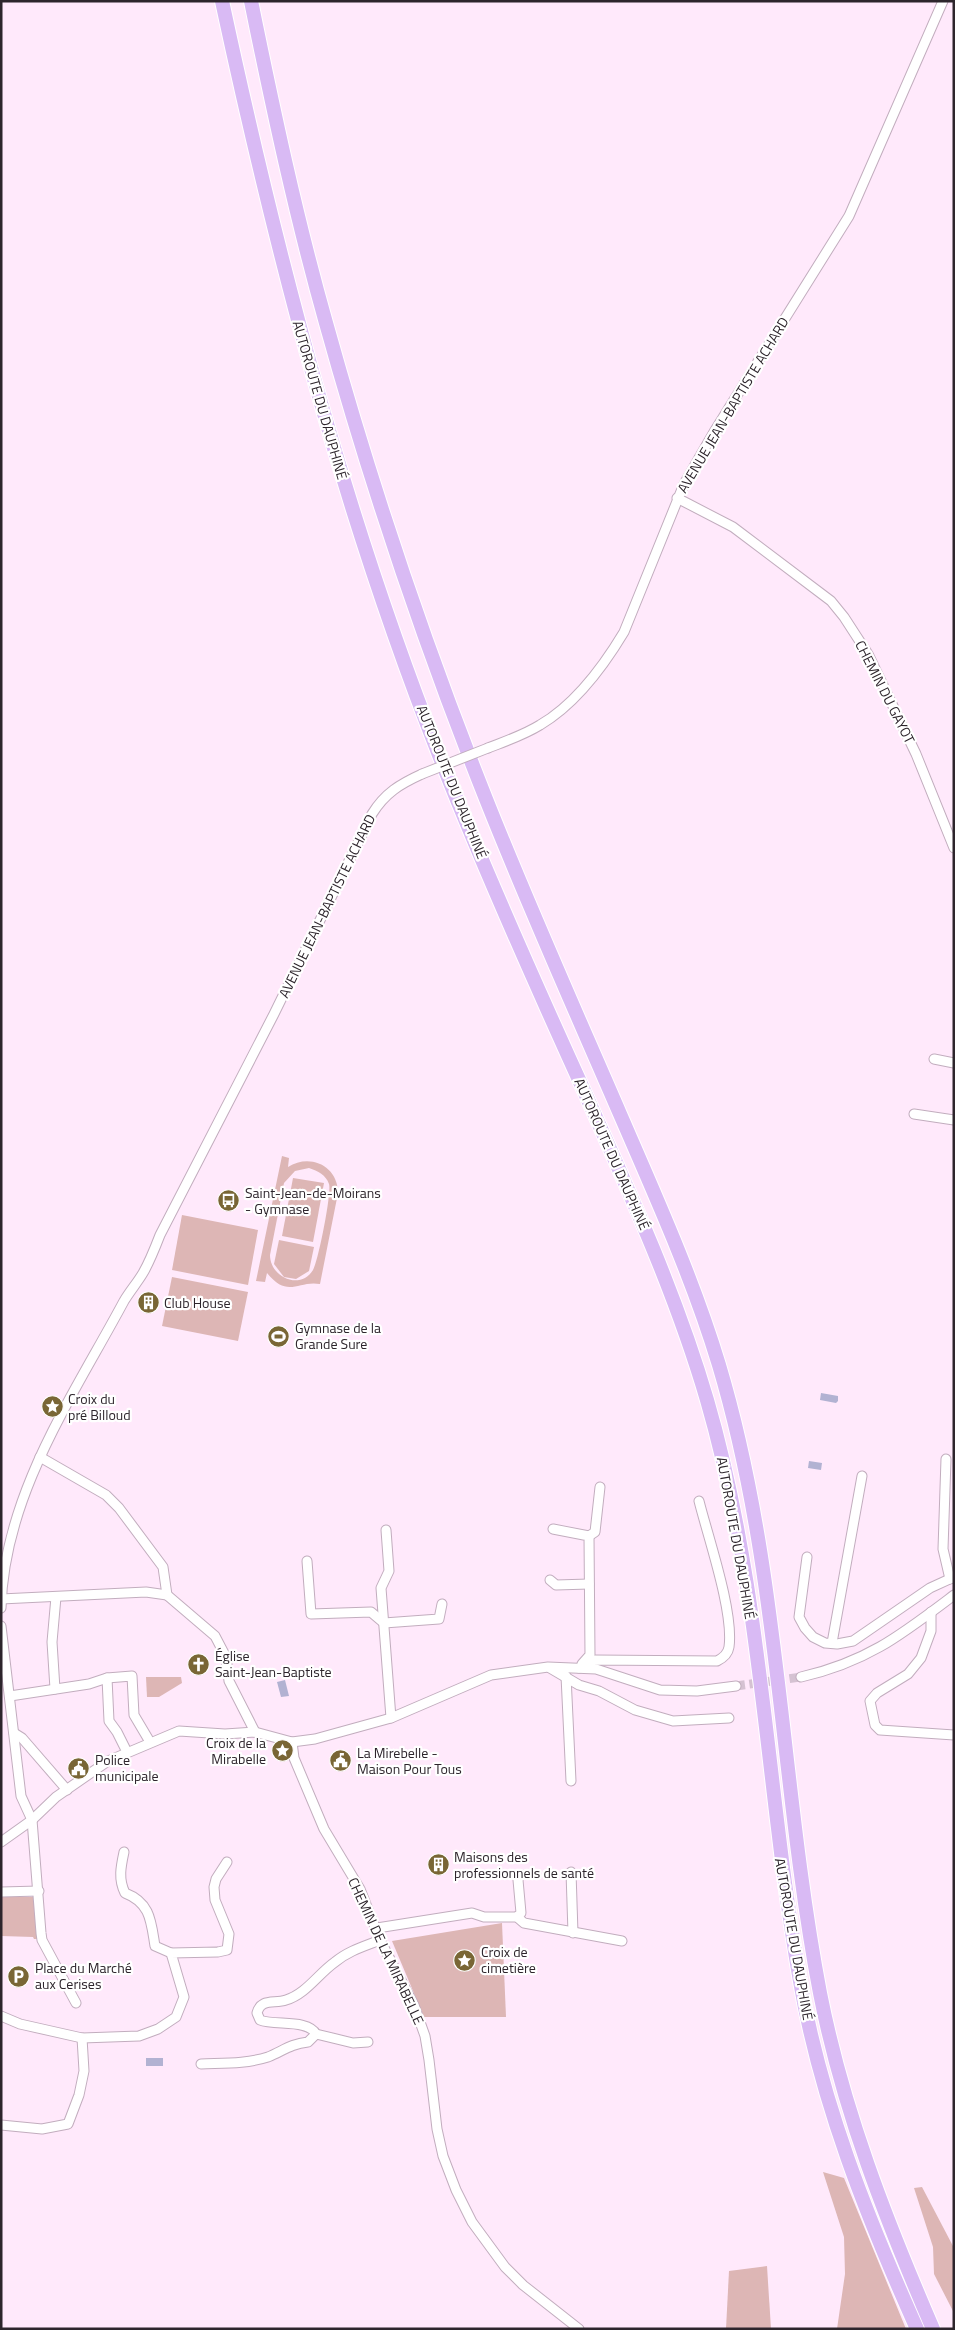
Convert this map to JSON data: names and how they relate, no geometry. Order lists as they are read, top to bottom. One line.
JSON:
{"streets":{"highway":["AUTOROUTE DU DAUPHINÉ"],"street":["AVENUE JEAN-BAPTISTE ACHARD","CHEMIN DU GAYOT","CHEMIN DE LA MIRABELLE"]},"crossings":[["AVENUE JEAN-BAPTISTE ACHARD","CHEMIN DU GAYOT"]],"places":{"bus stop":["Saint-Jean-de-Moirans - Gymnase"],"building":["Club House","Maisons des professionnels de santé"],"sports":["Gymnase de la Grande Sure"],"place":["Croix du pré Billoud","Croix de la Mirabelle","Croix de cimetière"],"church":["Église Saint-Jean-Baptiste"],"public building":["La Mirebelle - Maison Pour Tous","Police municipale"],"parking":["Place du Marché aux Cerises"]}}
